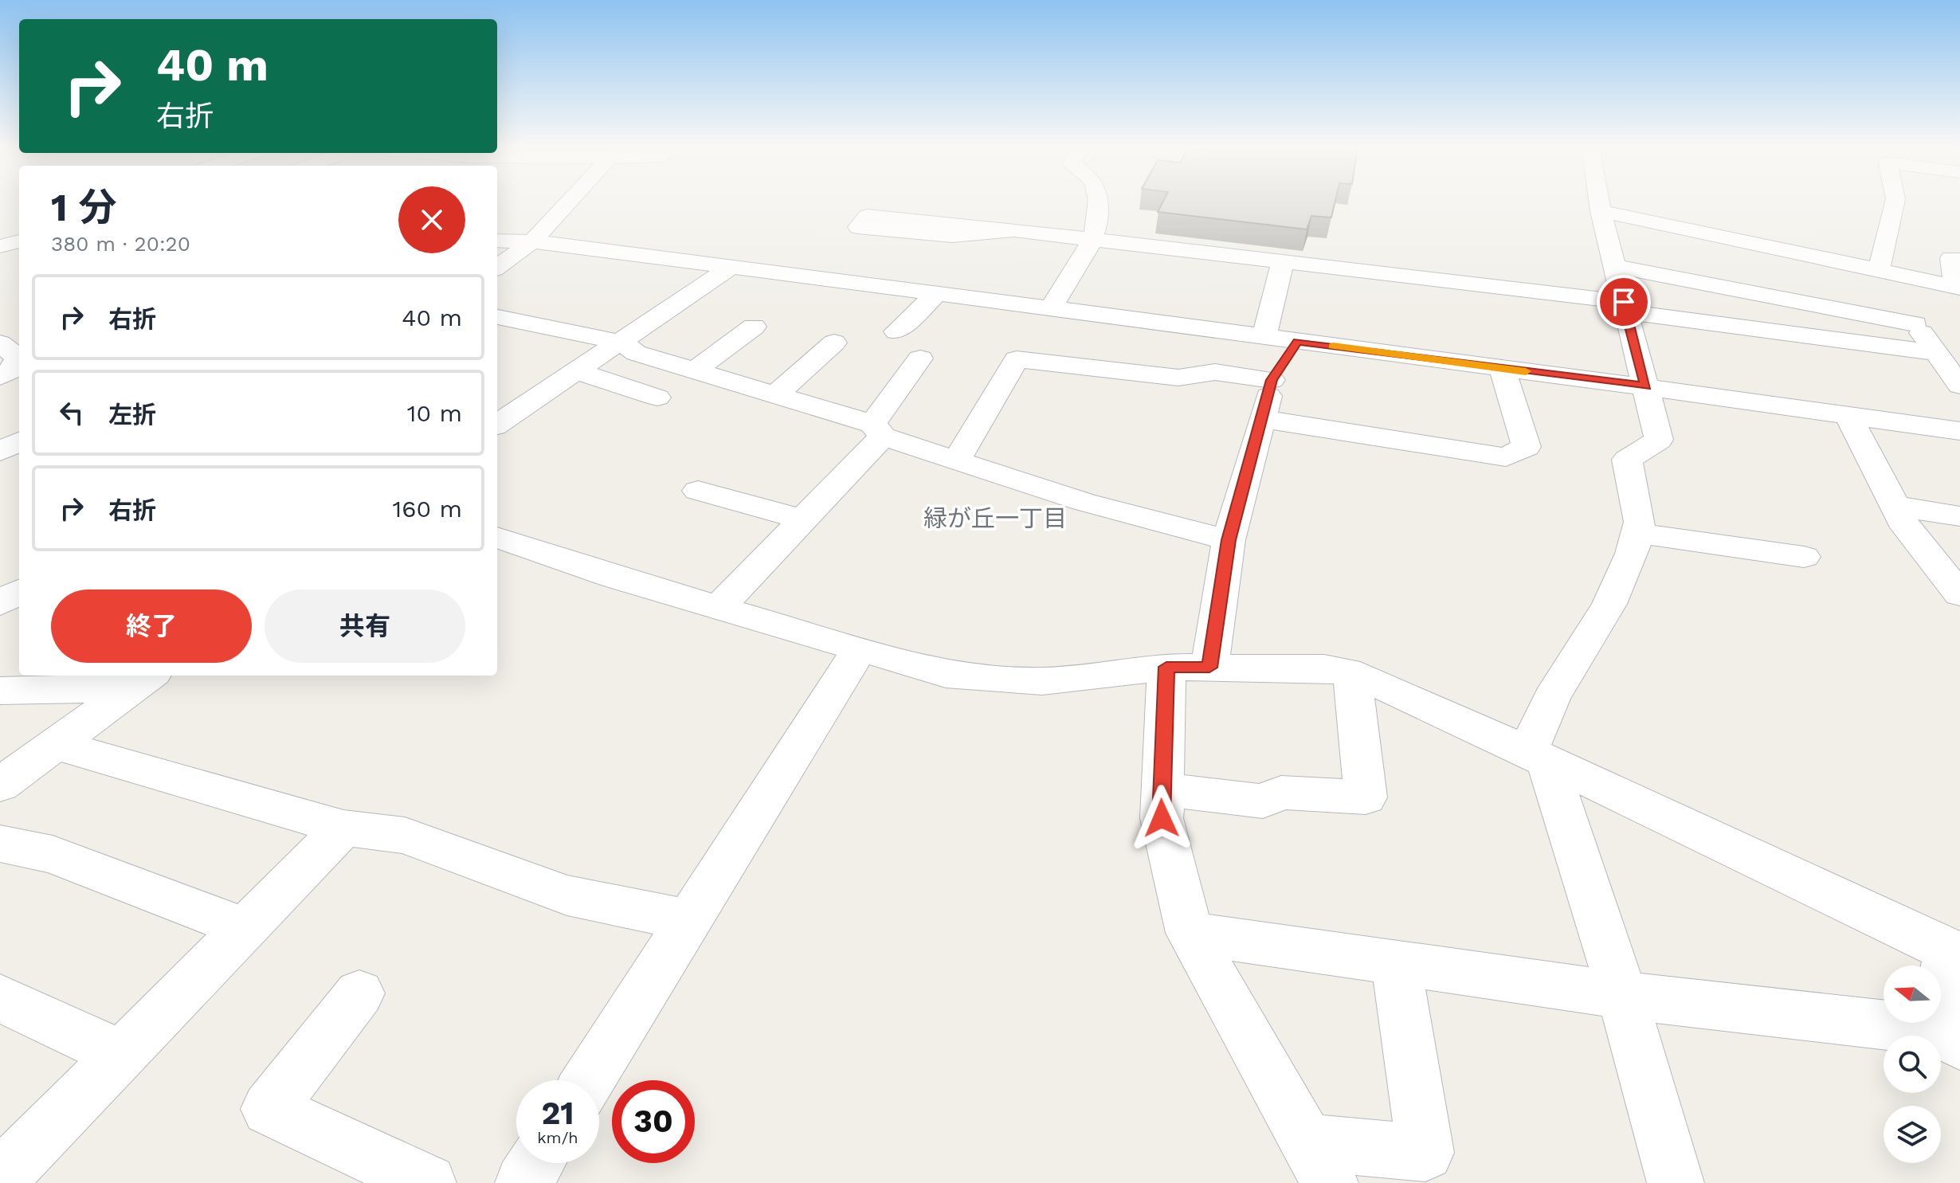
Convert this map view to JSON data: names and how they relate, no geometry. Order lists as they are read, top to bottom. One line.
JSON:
{"districts":["緑が丘一丁目"],"north":"left","page":{"turn":["40 m","右折"],"heading":["1 分","380 m · 20:20"],"list":[{"name":"右折","value":"40 m"},{"name":"左折","value":"10 m"},{"name":"右折","value":"160 m"}],"buttons":["終了","共有"],"speed":"21 km/h","limit":"30"}}
